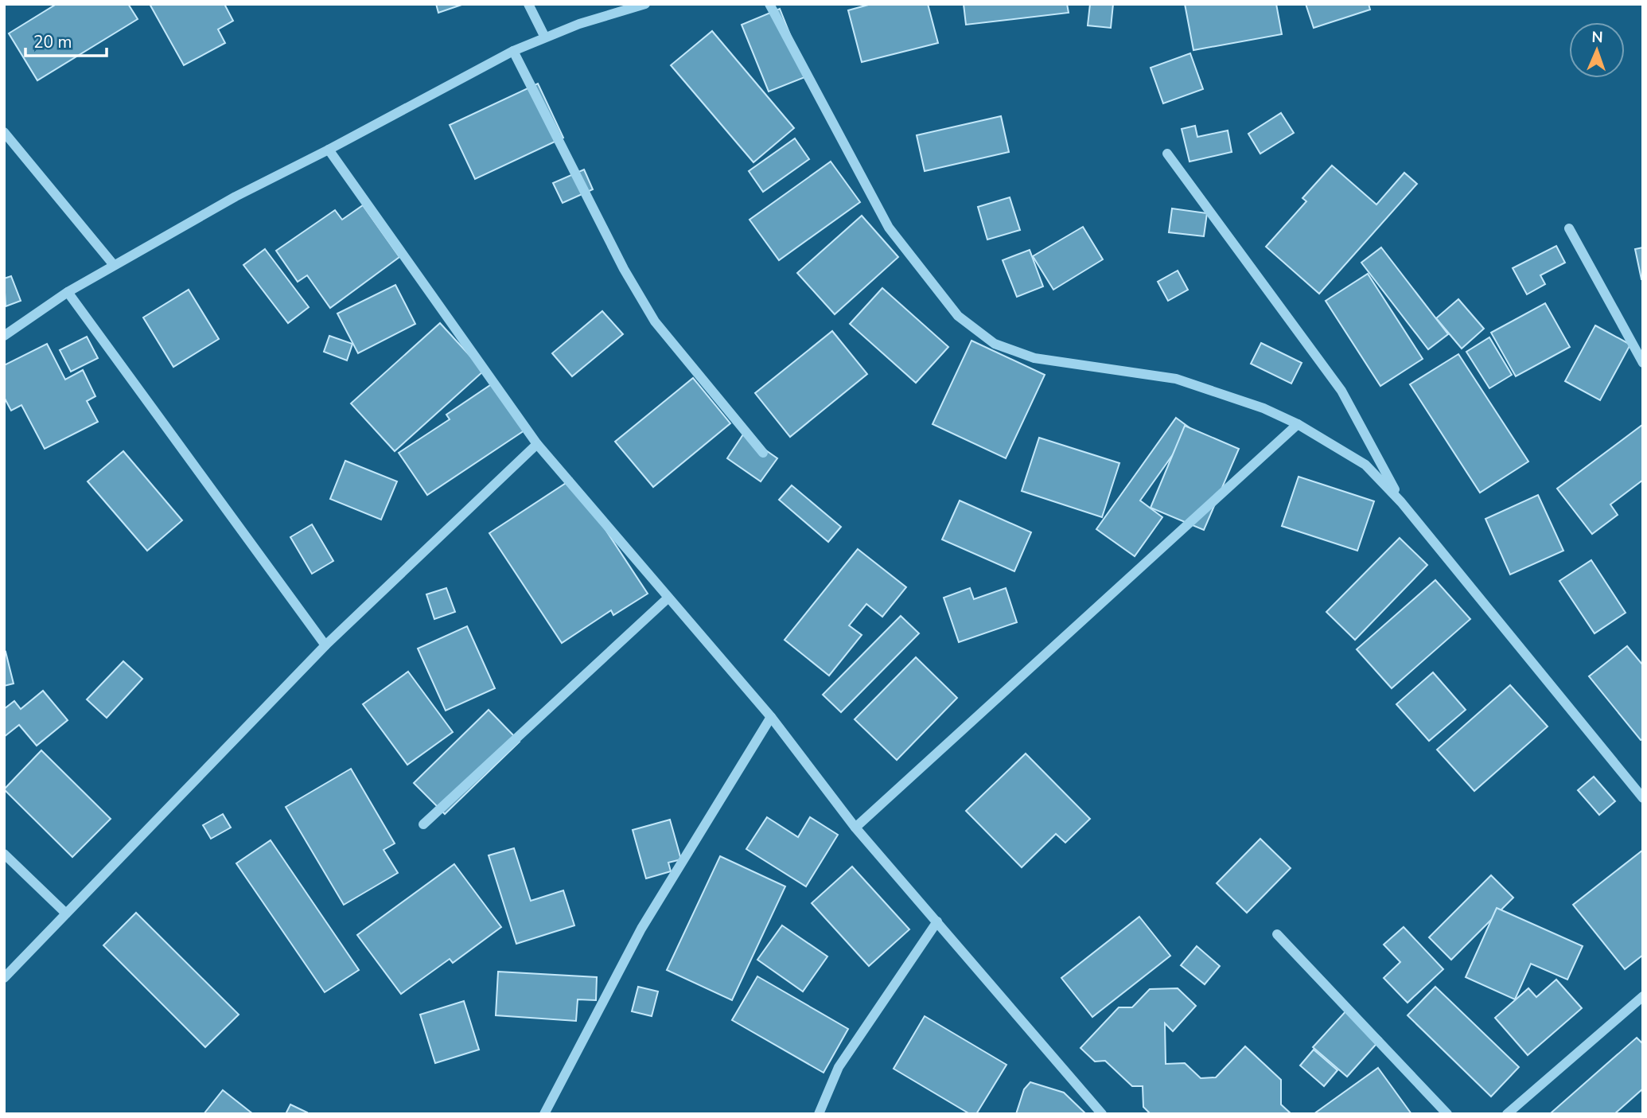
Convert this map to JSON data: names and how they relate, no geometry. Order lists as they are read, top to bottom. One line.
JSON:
{"scale_bar":"20 m","north":"top"}
